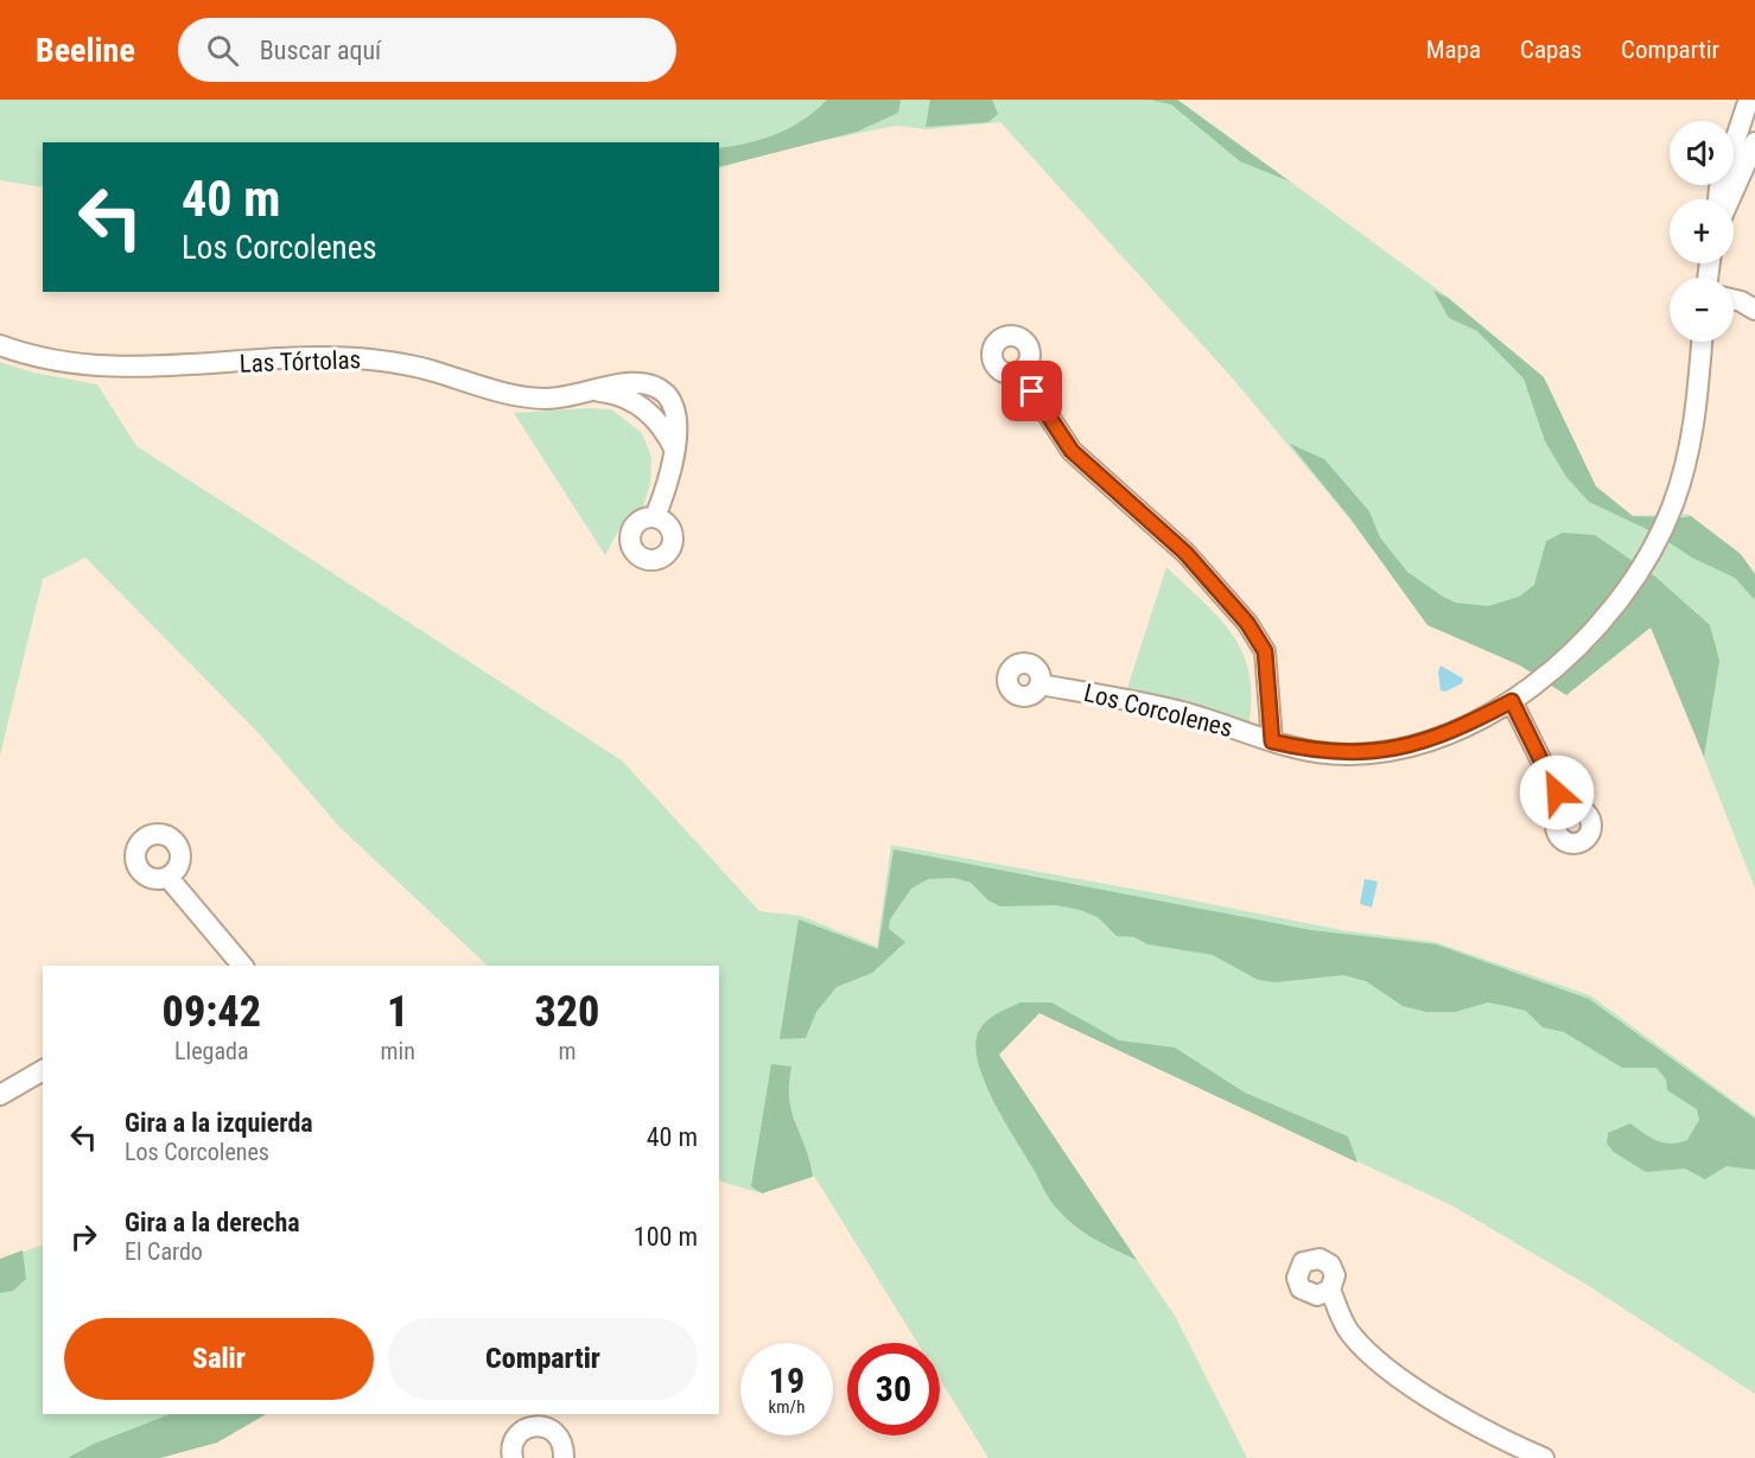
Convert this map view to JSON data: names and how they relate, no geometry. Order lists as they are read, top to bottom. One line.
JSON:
{"streets":{"street":["Las Tórtolas","Los Corcolenes"]},"page":{"header":"Beeline","search":"Buscar aquí","nav":["Mapa","Capas","Compartir"],"map_buttons":["+","−"],"turn":["40 m","Los Corcolenes"],"eta":["09:42","Llegada","1","min","320","m"],"list":[{"name":"Gira a la izquierda","note":"Los Corcolenes","value":"40 m"},{"name":"Gira a la derecha","note":"El Cardo","value":"100 m"}],"buttons":["Salir","Compartir"],"speed":"19 km/h","limit":"30"}}
